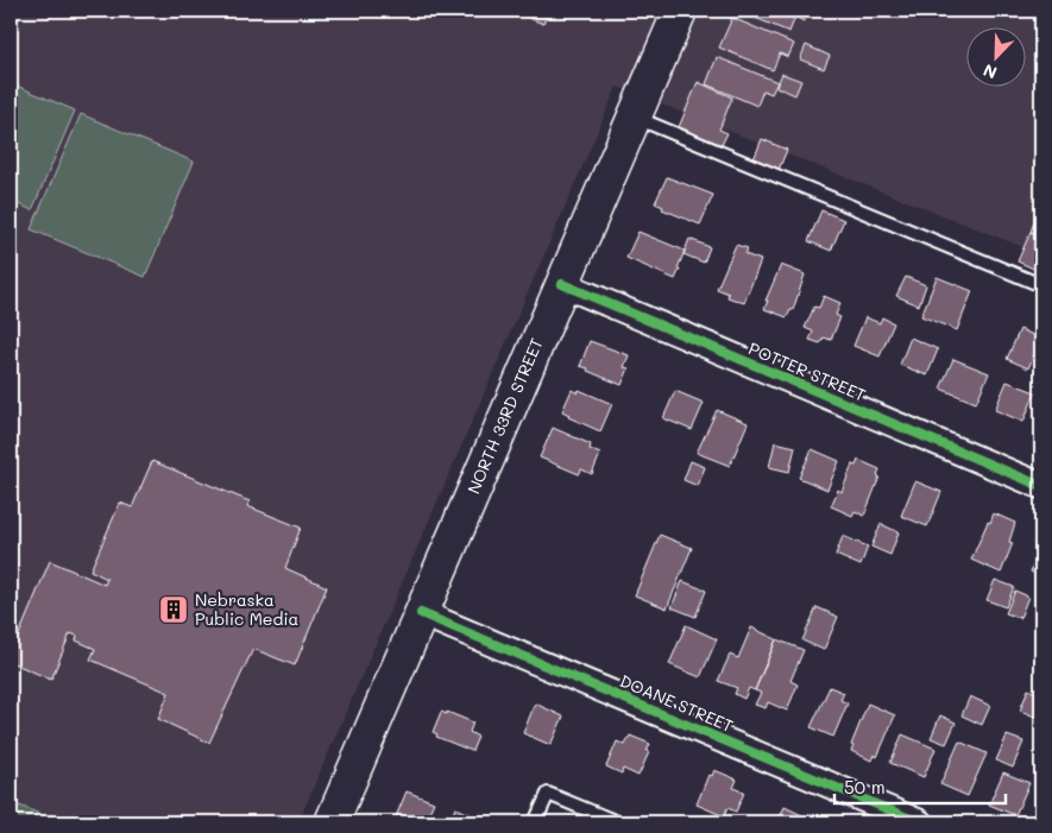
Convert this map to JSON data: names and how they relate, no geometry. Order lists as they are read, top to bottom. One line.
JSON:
{"streets":{"main road":["NORTH 33RD STREET"],"street":["POTTER STREET","DOANE STREET"]},"crossings":[["POTTER STREET","NORTH 33RD STREET"],["NORTH 33RD STREET","DOANE STREET"]],"places":{"building":["Nebraska Public Media"]},"scale_bar":"50 m","north":"bottom left"}
